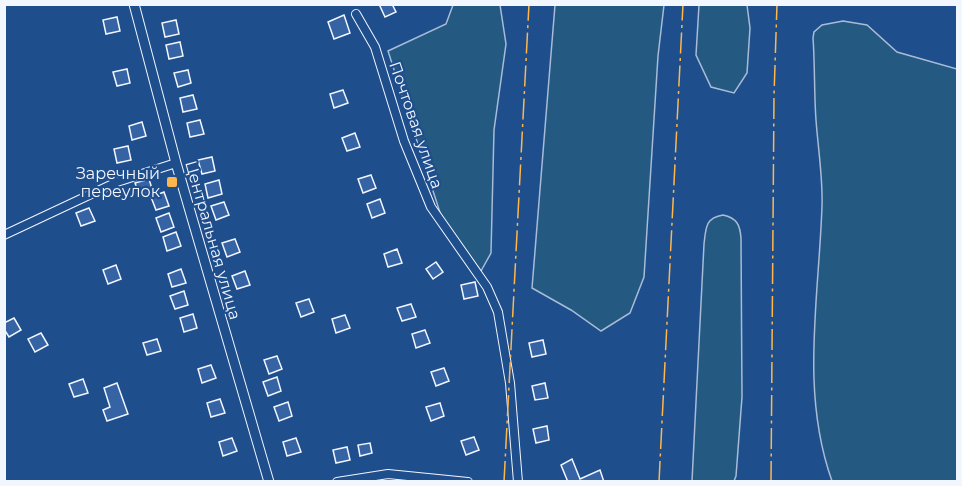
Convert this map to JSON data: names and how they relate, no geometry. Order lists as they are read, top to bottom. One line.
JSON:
{"streets":{"street":["Почтовая улица","Центральная улица"]},"places":{"transit":["Заречный переулок"]}}
